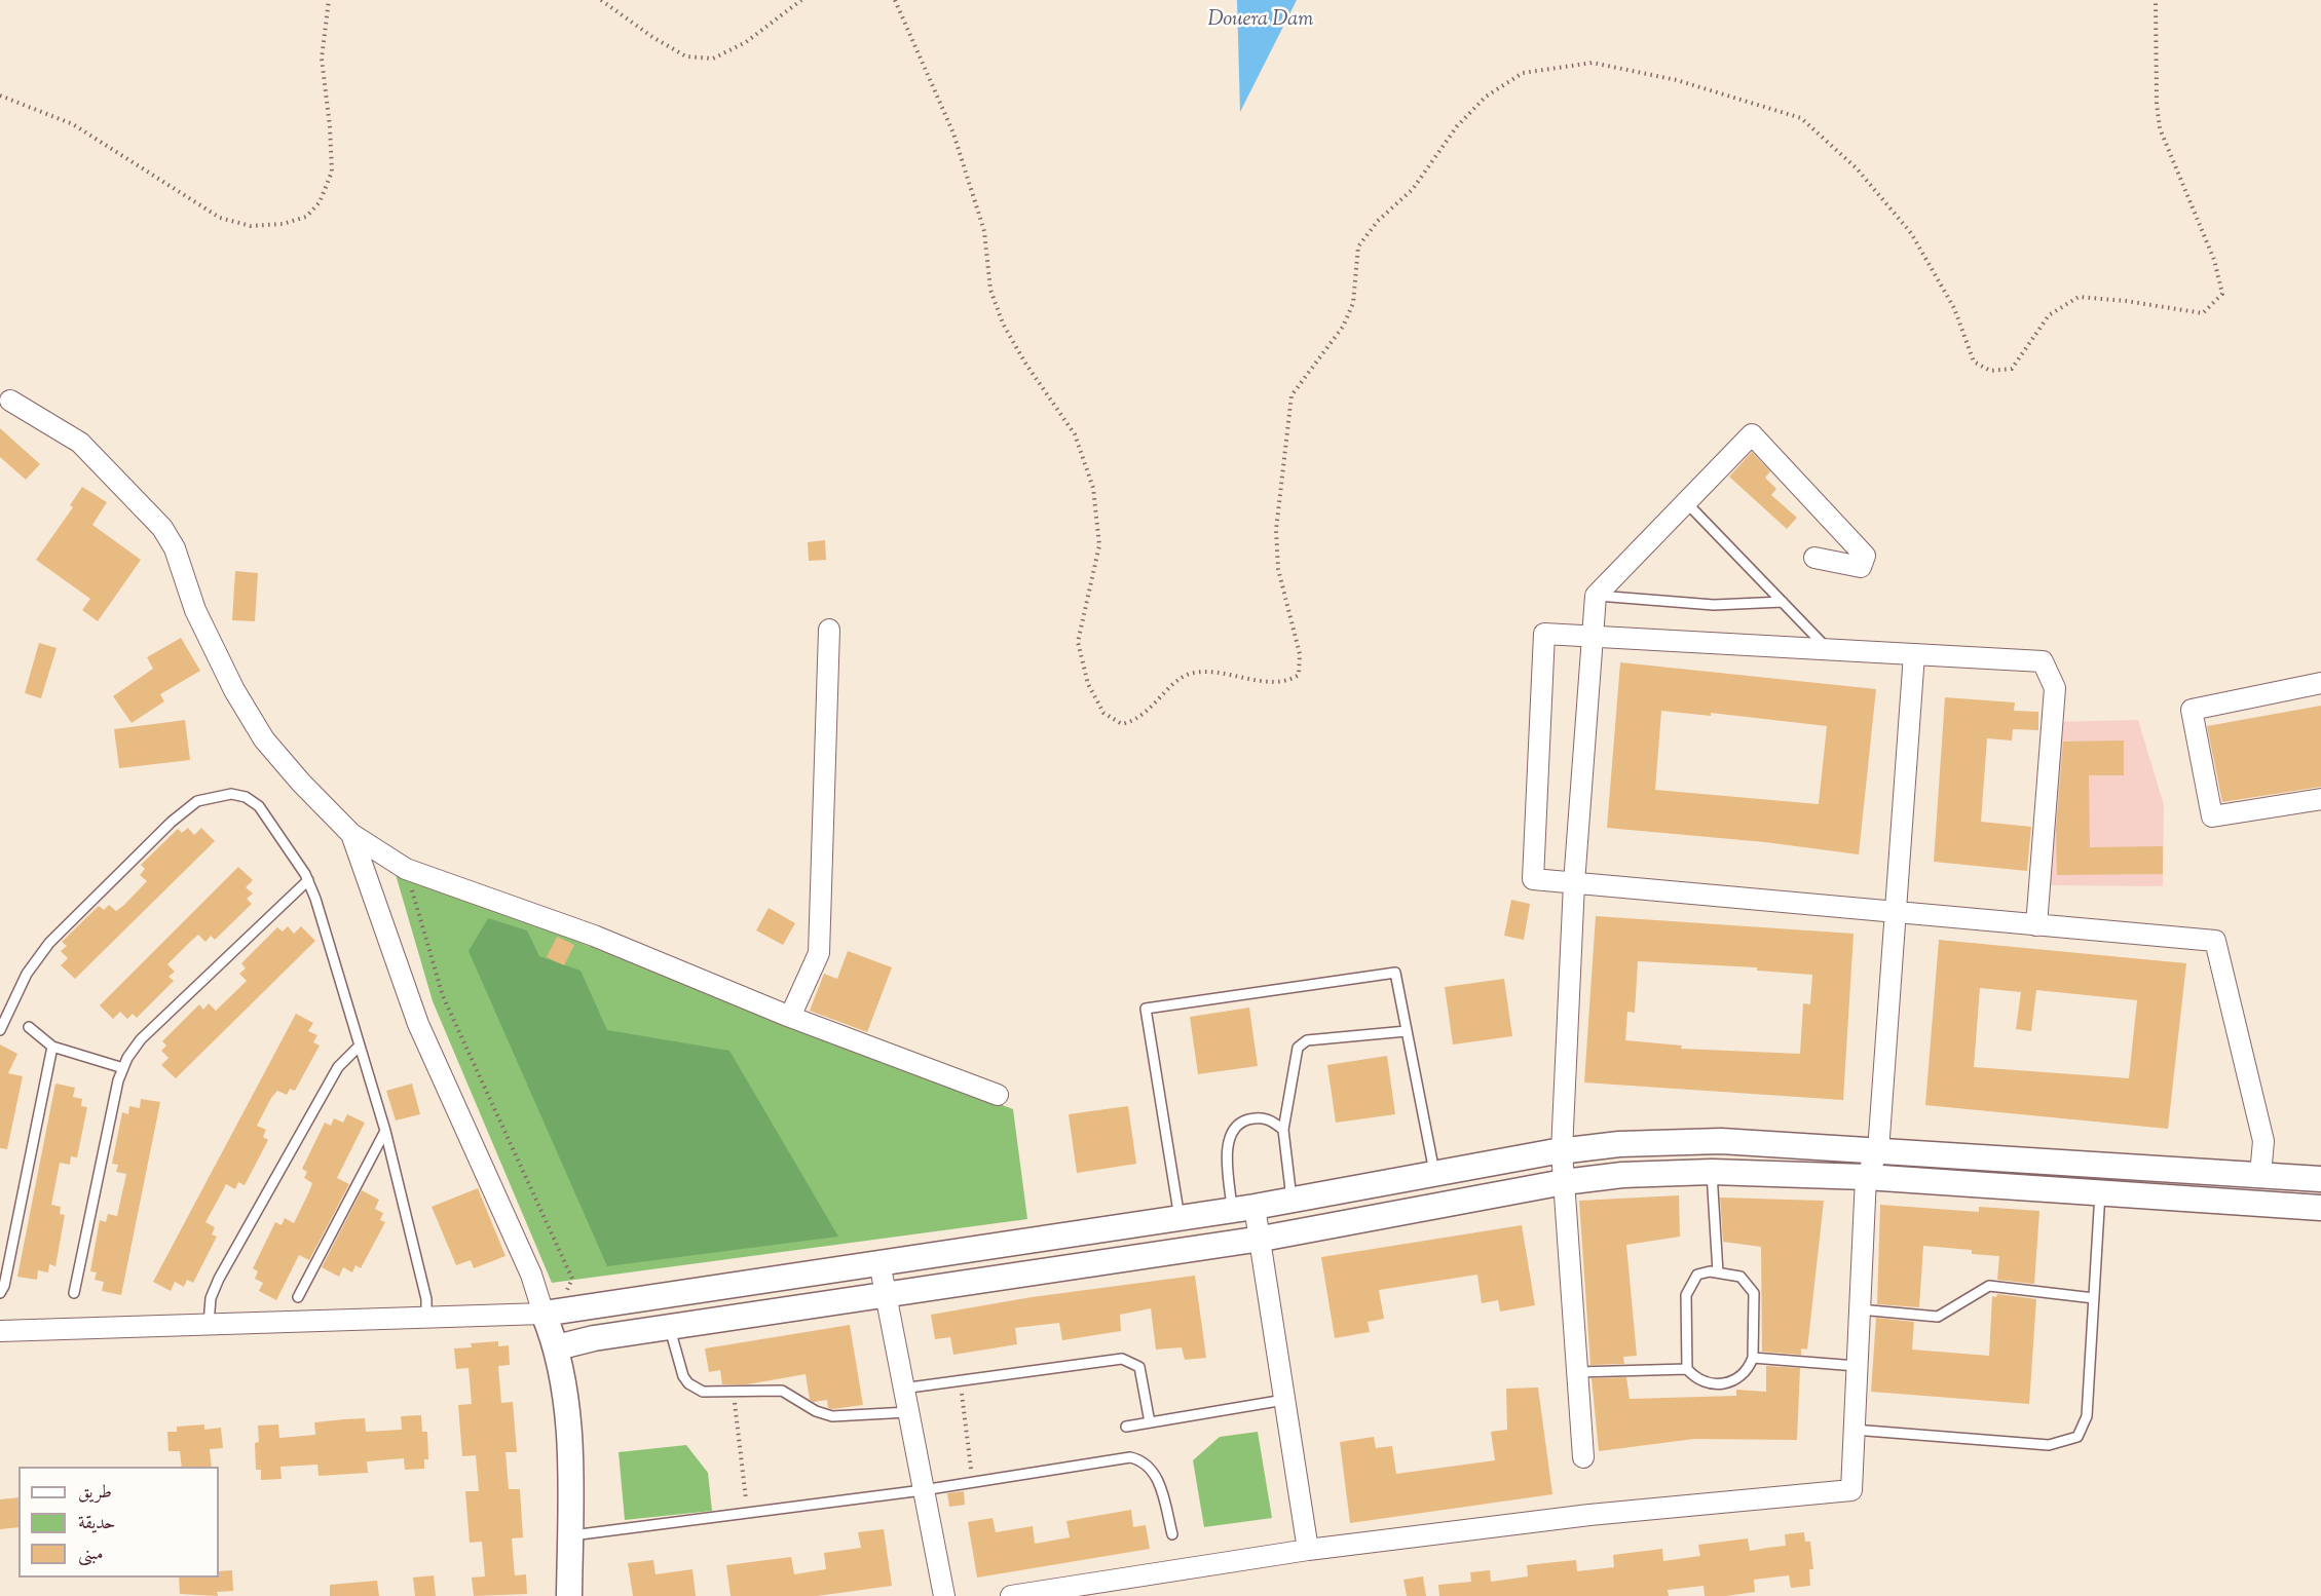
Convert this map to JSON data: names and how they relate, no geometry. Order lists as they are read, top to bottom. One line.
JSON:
{"water":["Douera Dam"],"legend":["طريق","حديقة","مبنى"]}
